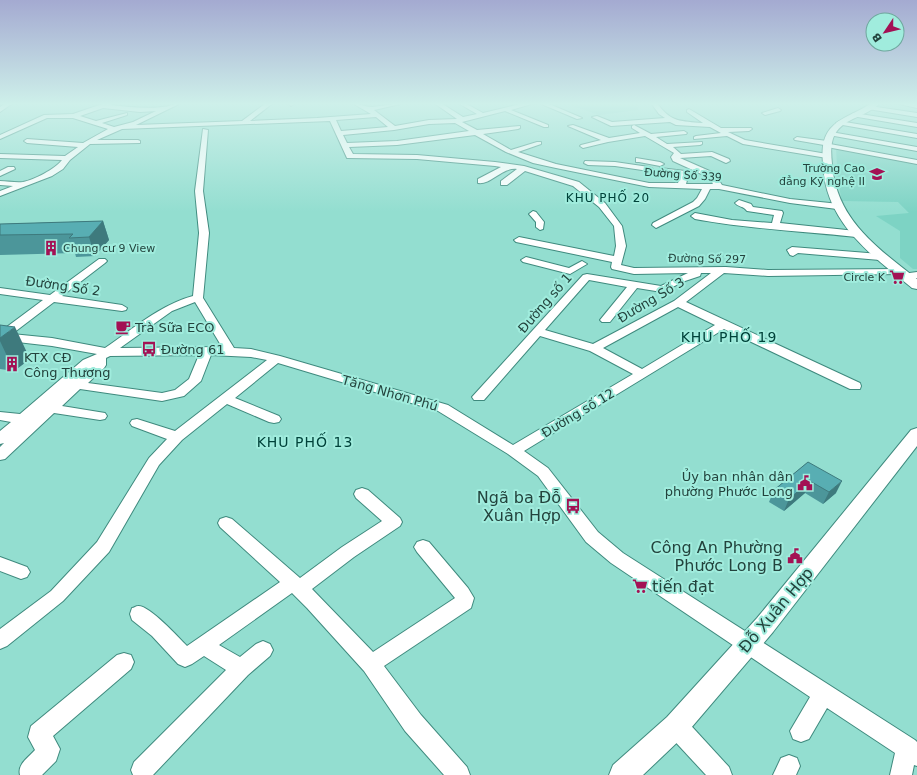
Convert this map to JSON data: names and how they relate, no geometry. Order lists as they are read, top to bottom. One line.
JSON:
{"streets":{"main road":["Đỗ Xuân Hợp"],"street":["Đường Số 339","Đường Số 297","Đường Số 2","Đường Số 3","Đường số 1","Tăng Nhơn Phú","Đường số 12"]},"crossings":[["Đường Số 297","Đường Số 3"],["Đường Số 297","Đường số 1"],["Tăng Nhơn Phú","Đường số 12"],["Tăng Nhơn Phú","Đỗ Xuân Hợp"]],"districts":["KHU PHỐ 20","KHU PHỐ 19","KHU PHỐ 13"],"places":{"school or university":["Trường Cao đẳng Kỹ nghệ II"],"building":["Chung cư 9 View","KTX CĐ Công Thương"],"supermarket":["Circle K","tiến đạt"],"cafe":["Trà Sữa ECO"],"bus stop":["Đường 61","Ngã ba Đỗ Xuân Hợp"],"public building":["Ủy ban nhân dân phường Phước Long","Công An Phường Phước Long B"]},"north":"bottom left"}
